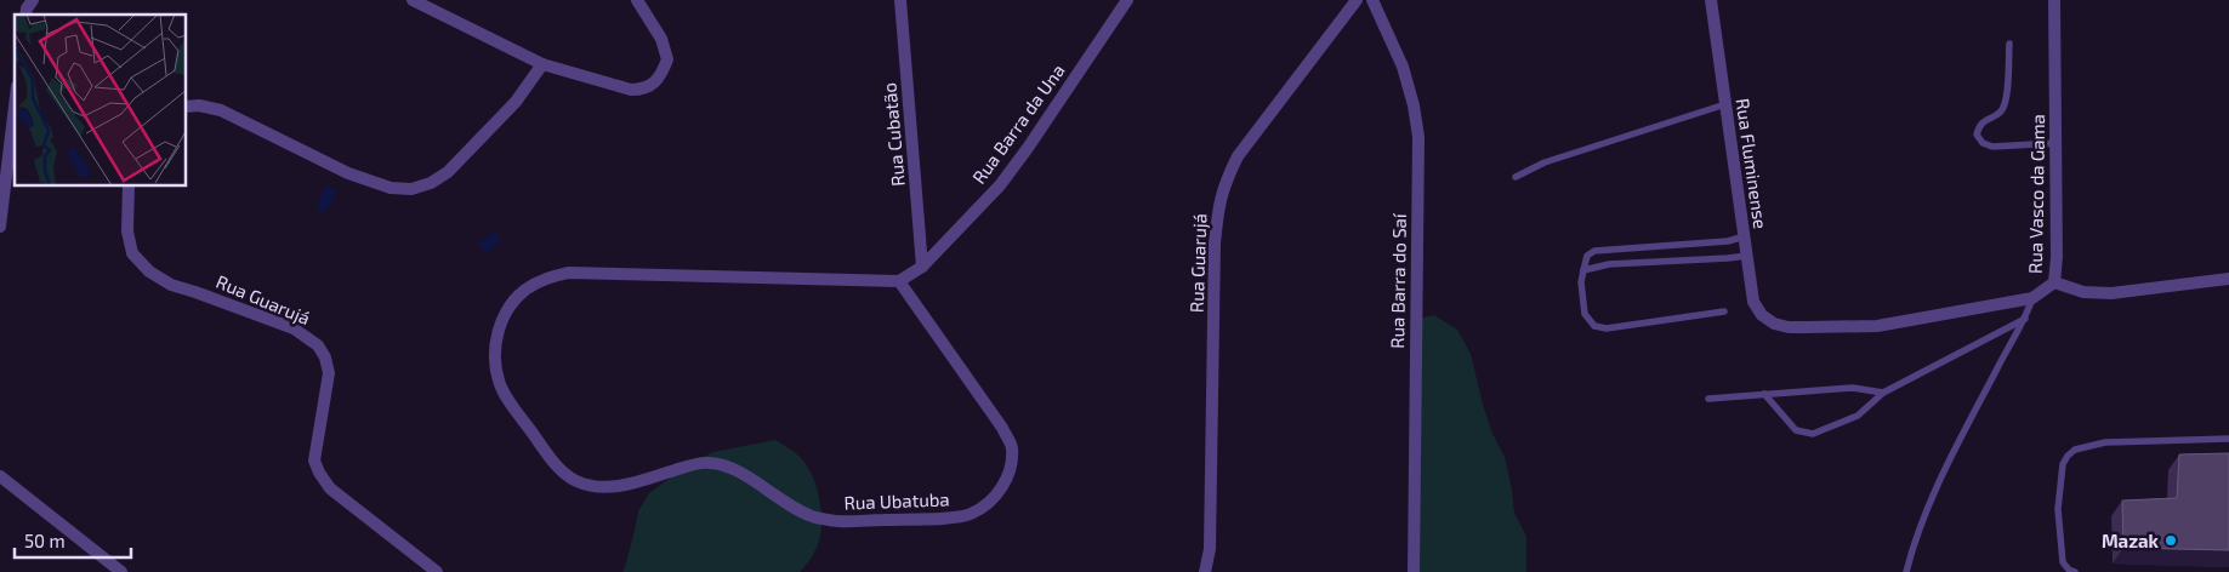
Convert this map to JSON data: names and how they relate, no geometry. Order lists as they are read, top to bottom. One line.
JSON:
{"streets":{"street":["Rua Barra da Una","Rua Cubatão","Rua Fluminense","Rua Vasco da Gama","Rua Guarujá","Rua Barra do Saí","Rua Ubatuba"]},"crossings":[["Rua Barra da Una","Rua Cubatão"],["Rua Barra da Una","Rua Ubatuba"],["Rua Fluminense","Rua Vasco da Gama"]],"places":["Mazak"],"scale_bar":"50 m"}
